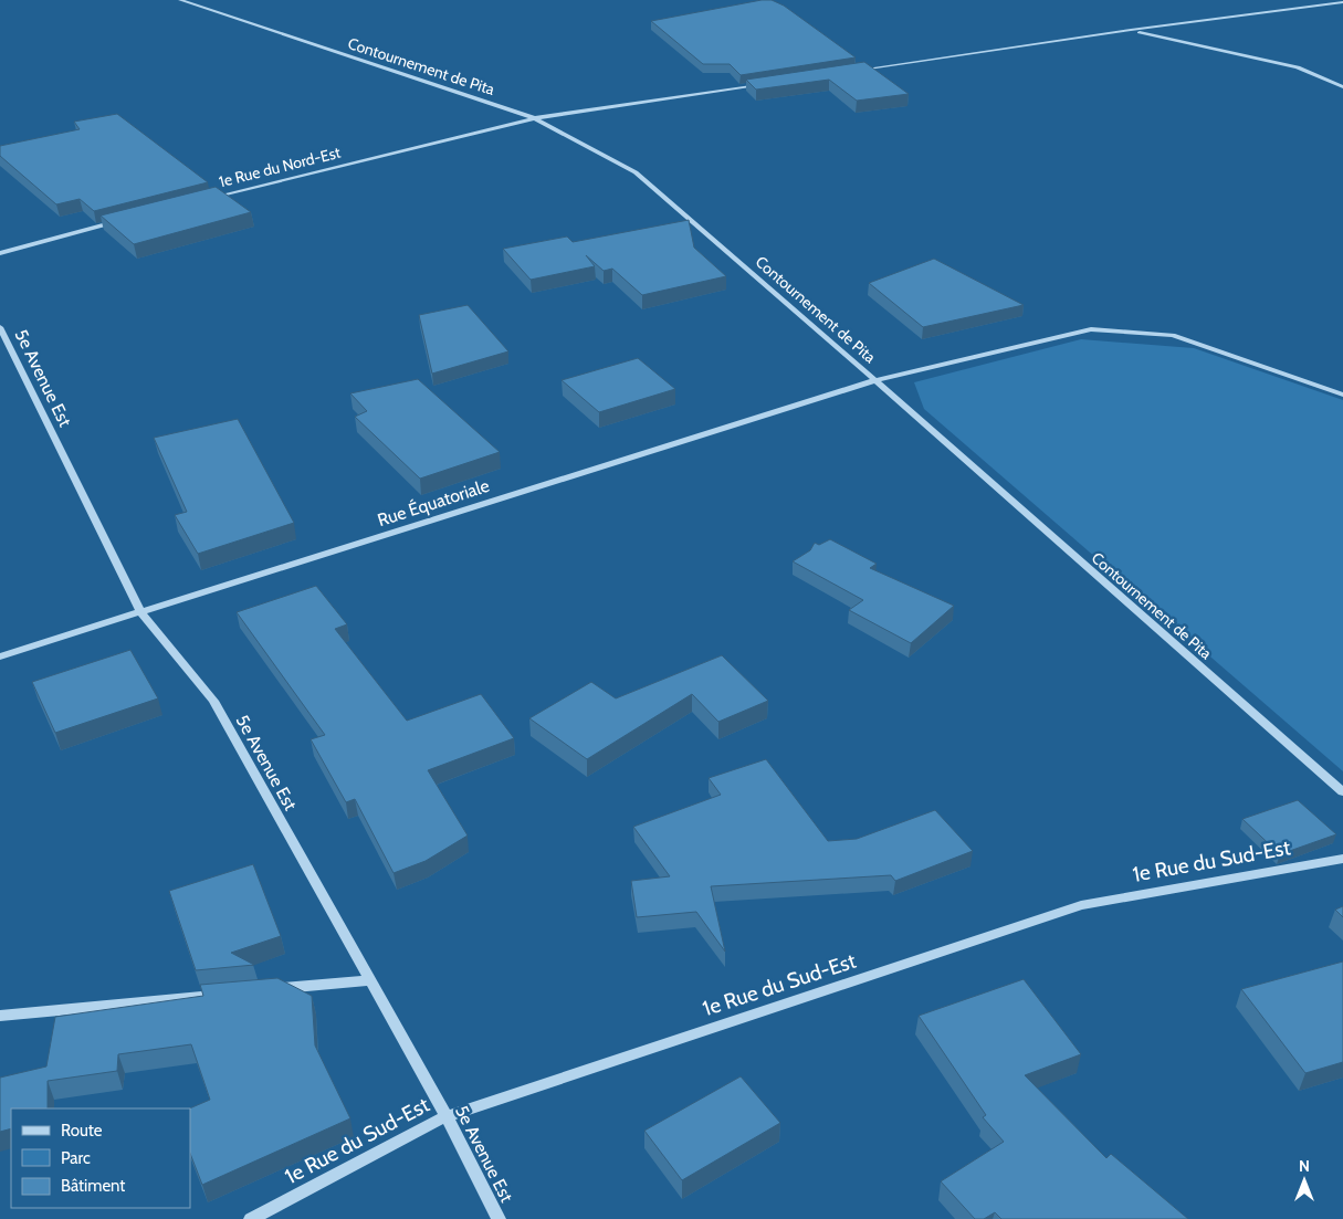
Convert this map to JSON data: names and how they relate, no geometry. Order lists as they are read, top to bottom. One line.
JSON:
{"streets":{"street":["Contournement de Pita","1e Rue du Nord-Est","5e Avenue Est","Rue Équatoriale","1e Rue du Sud-Est"]},"crossings":[["Contournement de Pita","1e Rue du Nord-Est"],["Contournement de Pita","Rue Équatoriale"],["5e Avenue Est","Rue Équatoriale"],["5e Avenue Est","1e Rue du Sud-Est"]],"legend":["Route","Parc","Bâtiment"],"north":"top"}
